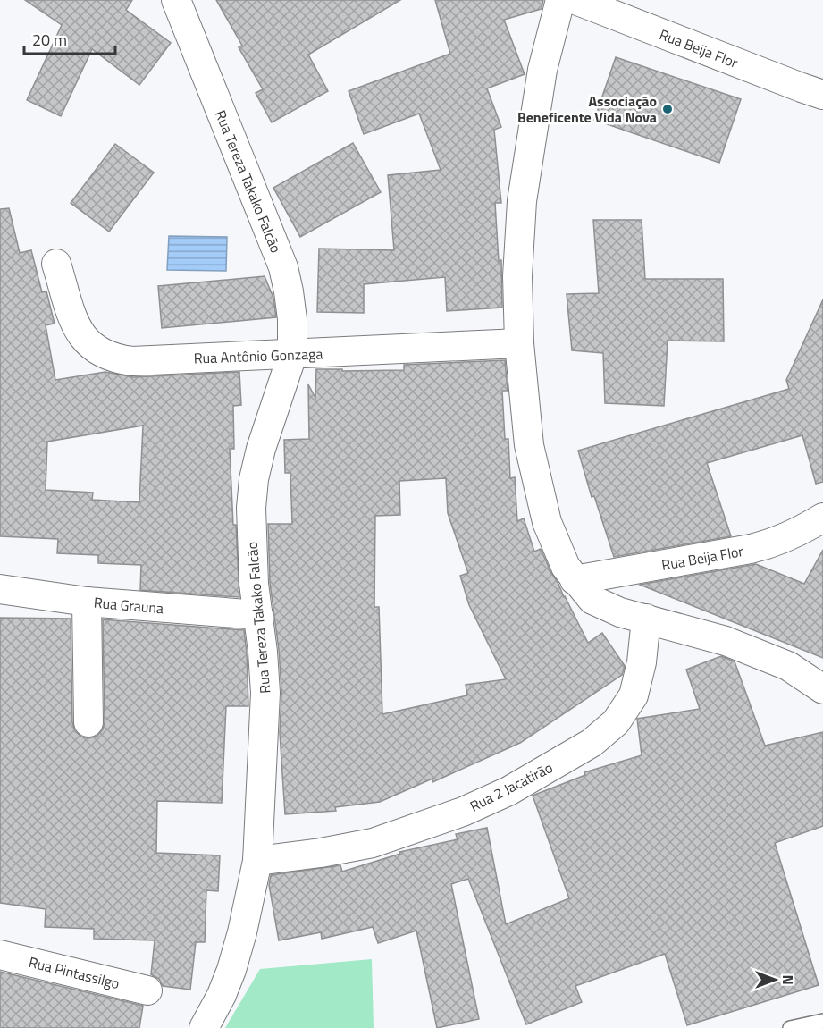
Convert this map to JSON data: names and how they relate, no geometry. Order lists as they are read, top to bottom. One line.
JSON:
{"streets":{"street":["Rua Beija Flor","Rua Tereza Takako Falcão","Rua Antônio Gonzaga","Rua Grauna","Rua 2 Jacatirão","Rua Pintassilgo"]},"crossings":[["Rua Tereza Takako Falcão","Rua Antônio Gonzaga"],["Rua Tereza Takako Falcão","Rua Grauna"],["Rua Tereza Takako Falcão","Rua 2 Jacatirão"]],"places":["Associação Beneficente Vida Nova"],"scale_bar":"20 m","north":"right"}
